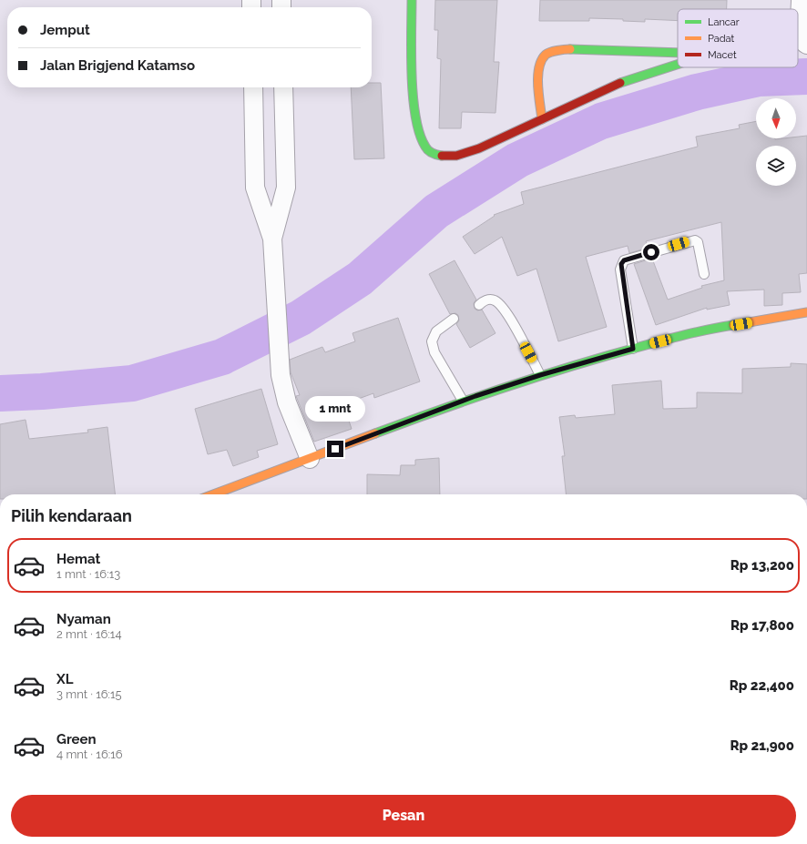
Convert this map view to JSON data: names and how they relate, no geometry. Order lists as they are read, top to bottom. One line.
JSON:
{"legend":["Lancar","Padat","Macet"],"north":"bottom","page":{"banner":["Jemput","Jalan Brigjend Katamso"],"bubble":"1 mnt","heading":"Pilih kendaraan","list":[{"name":"Hemat","note":"1 mnt · 16:13","value":"Rp 13,200"},{"name":"Nyaman","note":"2 mnt · 16:14","value":"Rp 17,800"},{"name":"XL","note":"3 mnt · 16:15","value":"Rp 22,400"},{"name":"Green","note":"4 mnt · 16:16","value":"Rp 21,900"}],"buttons":"Pesan"}}
